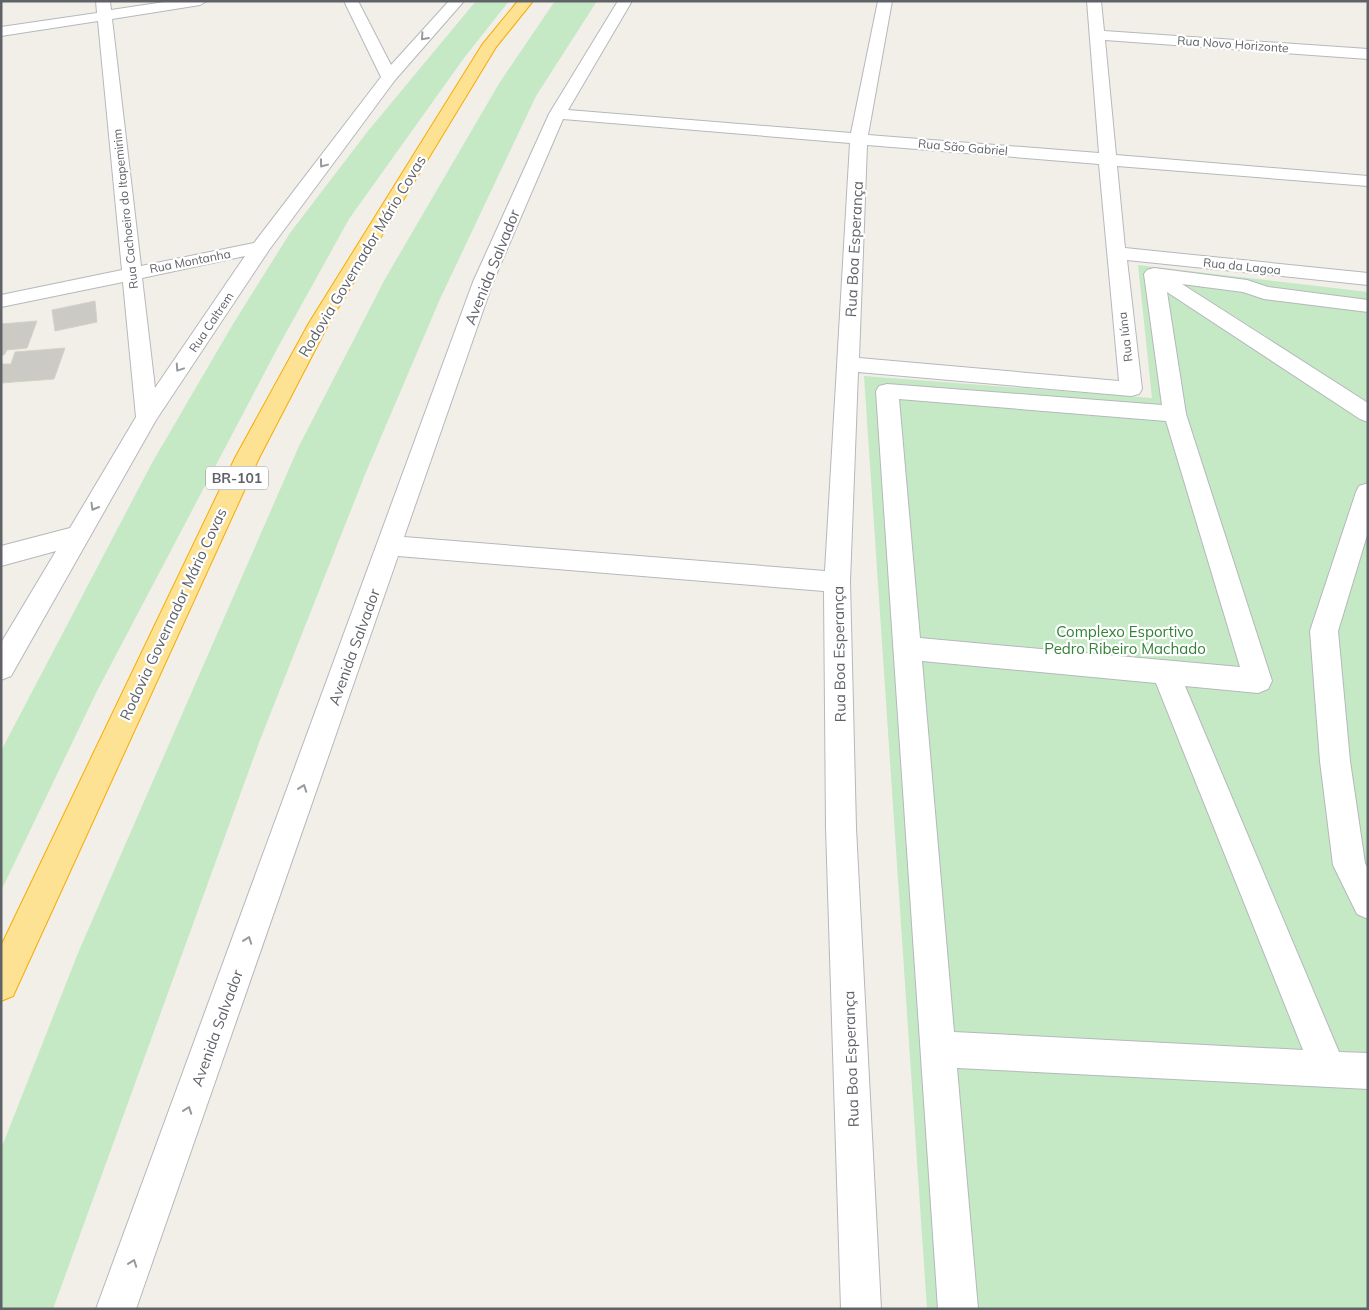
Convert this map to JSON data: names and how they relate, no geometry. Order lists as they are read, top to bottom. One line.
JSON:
{"streets":{"highway":["Rodovia Governador Mário Covas","BR-101"],"street":["Rua Novo Horizonte","Rua São Gabriel","Rua Cachoeiro do Itapemirim","Rua Boa Esperança","Rua Montanha","Rua da Lagoa","Avenida Salvador","Rua Caltrem","Rua Iúna"]},"crossings":[["Rua Novo Horizonte","Rua Iúna"],["Rua São Gabriel","Rua Boa Esperança"],["Rua São Gabriel","Avenida Salvador"],["Rua São Gabriel","Rua Iúna"],["Rua Cachoeiro do Itapemirim","Rua Montanha"],["Rua Cachoeiro do Itapemirim","Rua Caltrem"],["Rua Boa Esperança","Rua Iúna"],["Rua Montanha","Rua Caltrem"],["Rua da Lagoa","Rua Iúna"]],"one_way":["Avenida Salvador","Rua Caltrem"],"parks":["Complexo Esportivo Pedro Ribeiro Machado"]}
